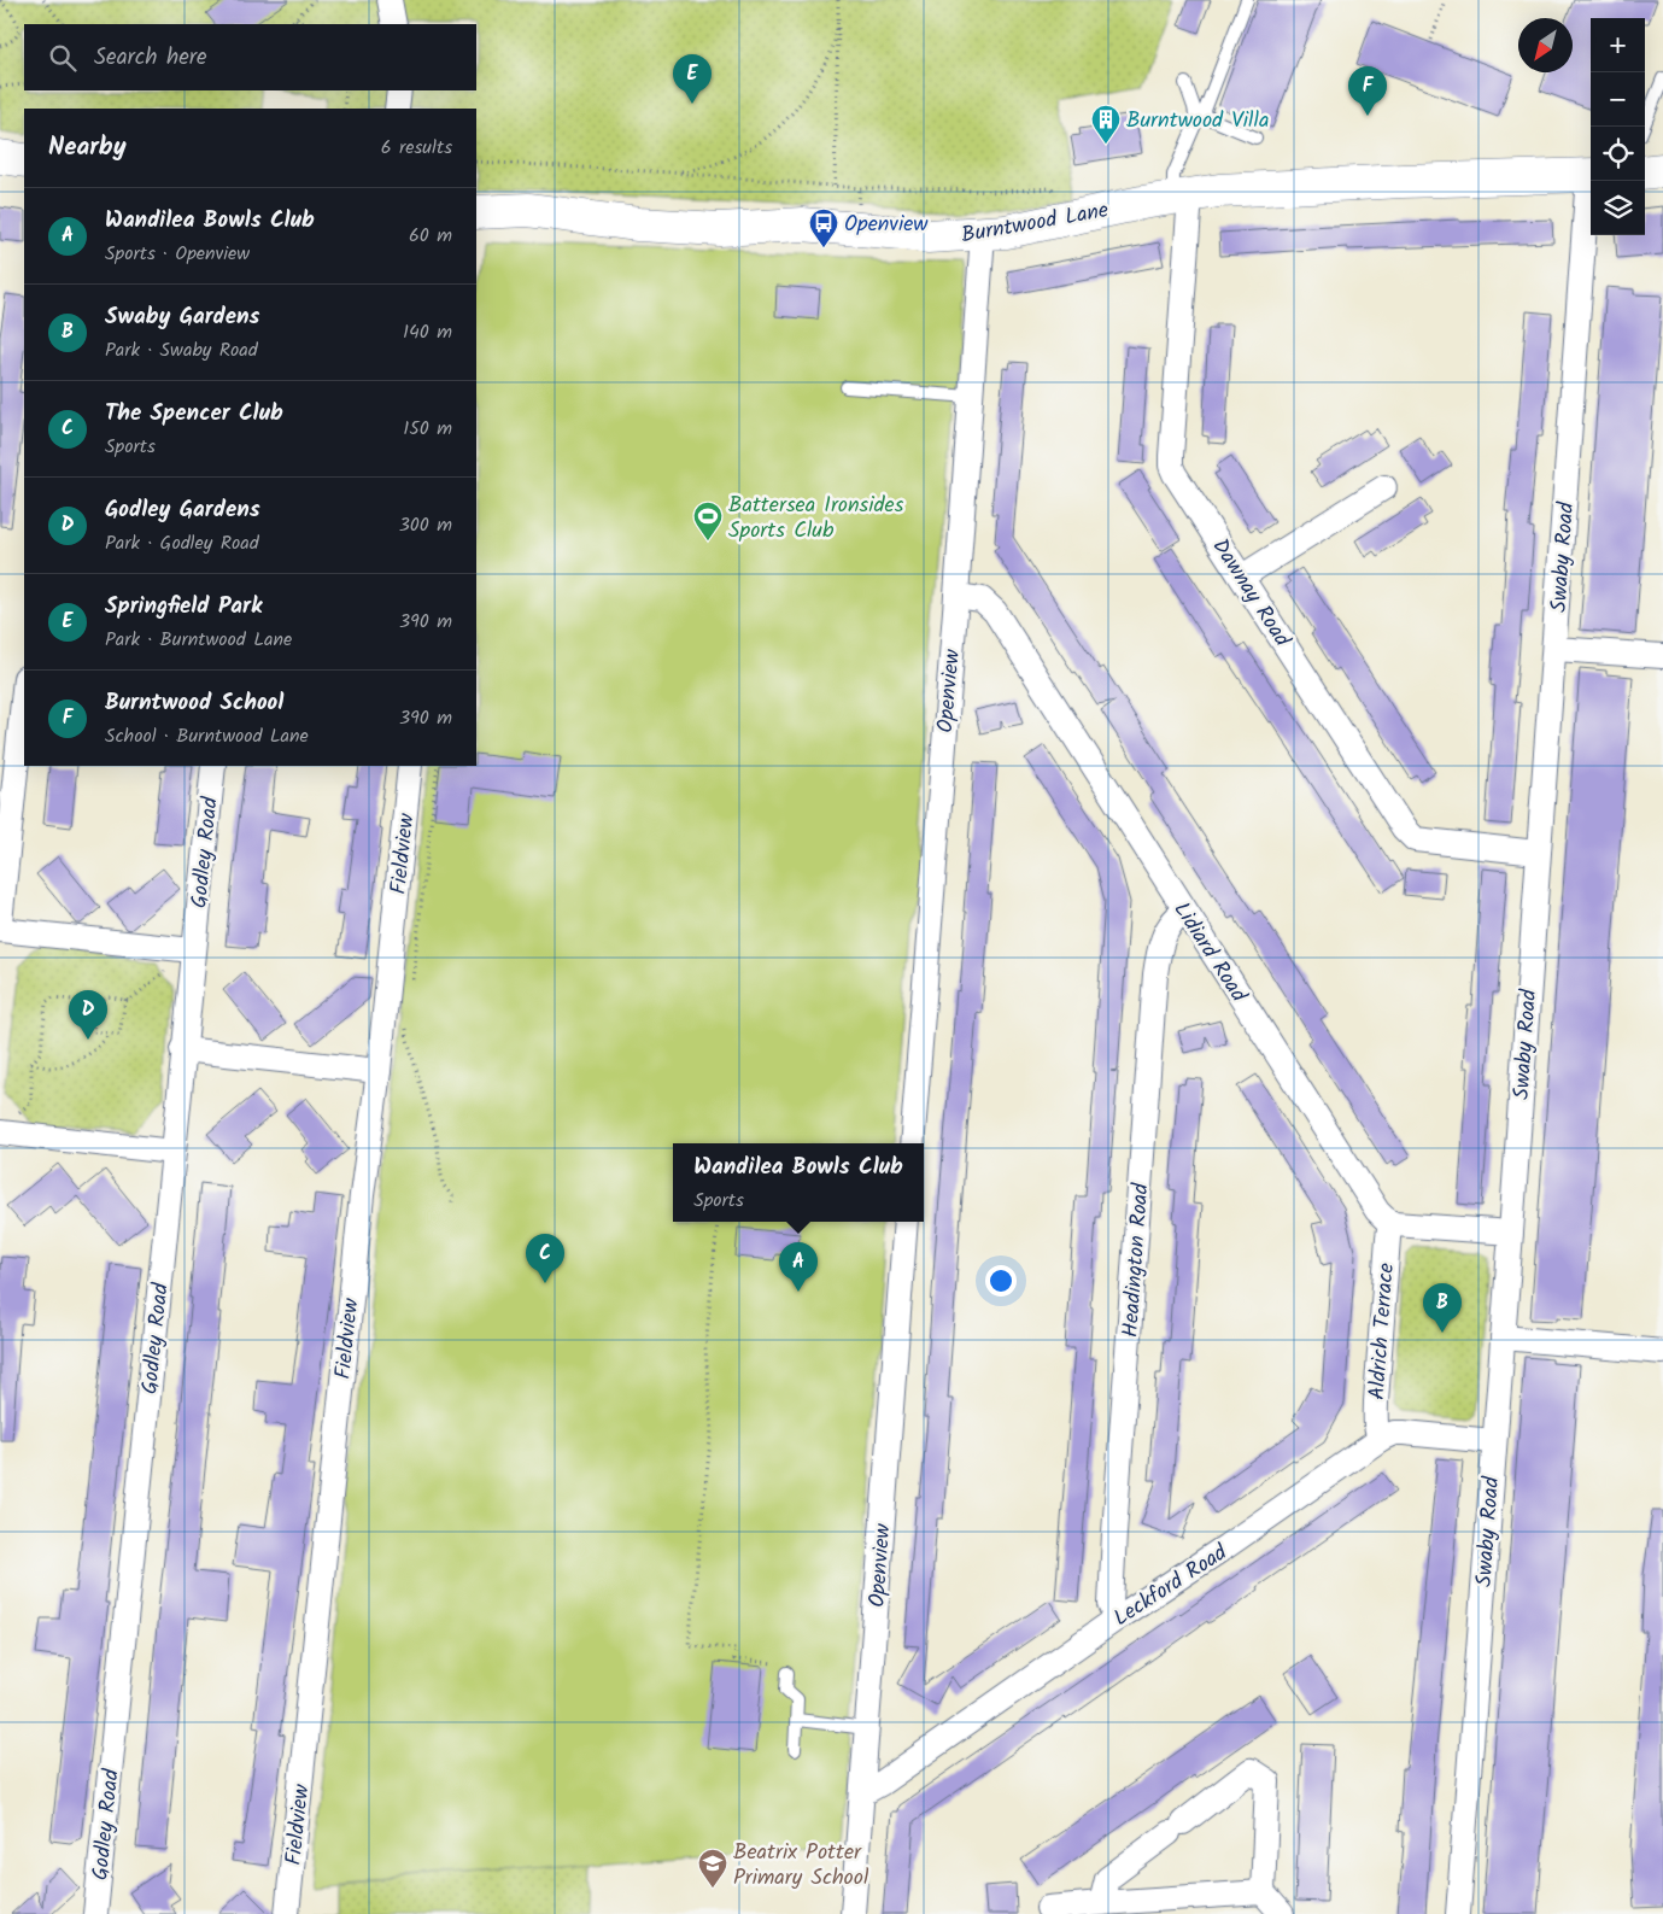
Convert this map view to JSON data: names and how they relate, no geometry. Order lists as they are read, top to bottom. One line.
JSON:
{"streets":{"main road":["Burntwood Lane"],"street":["Swaby Road","Dawnay Road","Openview","Godley Road","Fieldview","Lidiard Road","Headington Road","Aldrich Terrace","Leckford Road"]},"crossings":[["Burntwood Lane","Dawnay Road"],["Burntwood Lane","Openview"],["Swaby Road","Dawnay Road"],["Swaby Road","Leckford Road"],["Openview","Lidiard Road"],["Openview","Leckford Road"],["Lidiard Road","Headington Road"],["Lidiard Road","Aldrich Terrace"],["Headington Road","Leckford Road"],["Aldrich Terrace","Leckford Road"]],"places":{"building":["Burntwood Villa"],"bus stop":["Openview"],"sports":["Battersea Ironsides Sports Club"],"school or university":["Beatrix Potter Primary School"]},"north":"bottom left","page":{"map_buttons":["+","−"],"search":"Search here","pins":["E","F","D","C","A","B"],"heading":["Nearby","6 results"],"list":[{"mark":"A","name":"Wandilea Bowls Club","note":"Sports · Openview","value":"60 m"},{"mark":"B","name":"Swaby Gardens","note":"Park · Swaby Road","value":"140 m"},{"mark":"C","name":"The Spencer Club","note":"Sports","value":"150 m"},{"mark":"D","name":"Godley Gardens","note":"Park · Godley Road","value":"300 m"},{"mark":"E","name":"Springfield Park","note":"Park · Burntwood Lane","value":"390 m"},{"mark":"F","name":"Burntwood School","note":"School · Burntwood Lane","value":"390 m"}],"popup":["Wandilea Bowls Club","Sports"]}}
